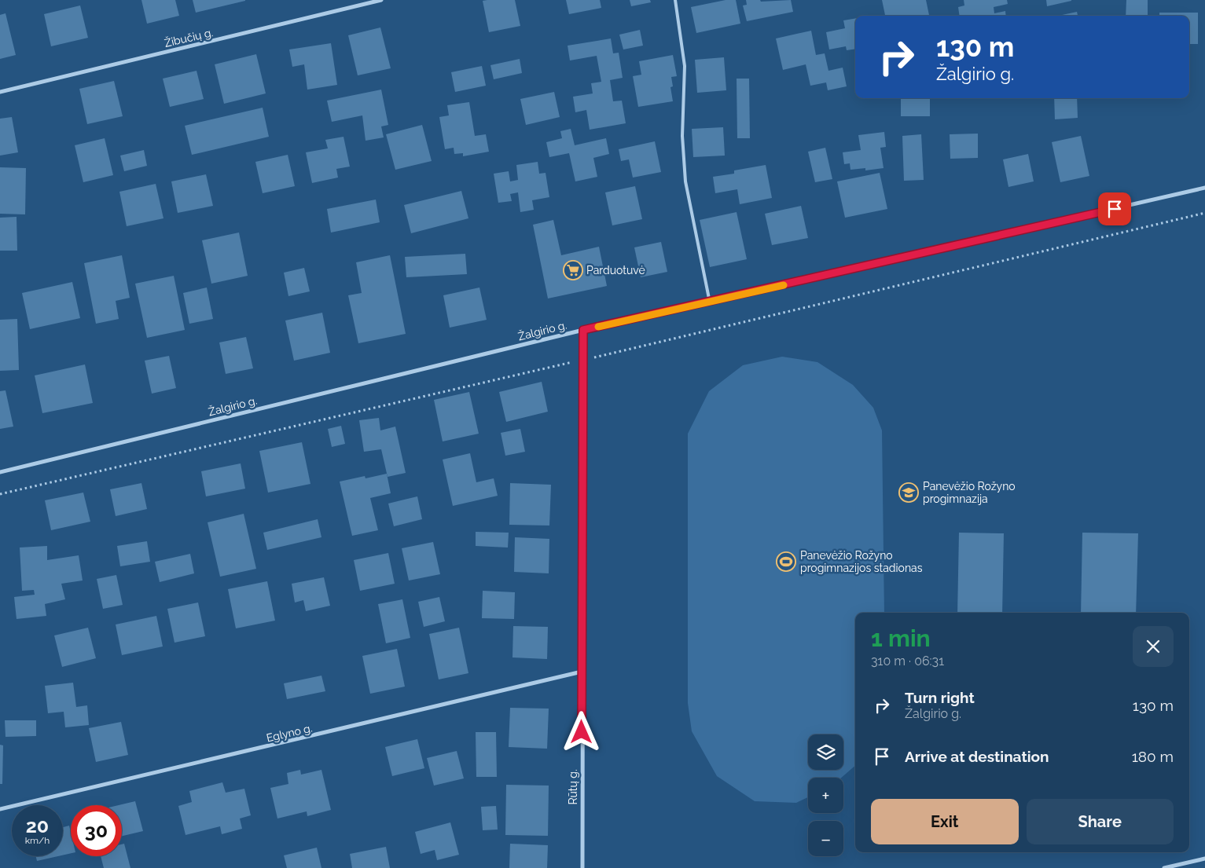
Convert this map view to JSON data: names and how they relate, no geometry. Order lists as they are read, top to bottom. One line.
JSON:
{"streets":{"street":["Žibučių g.","Žalgirio g.","Eglyno g.","Rūtų g."]},"crossings":[["Žalgirio g.","Rūtų g."],["Eglyno g.","Rūtų g."]],"places":{"supermarket":["Parduotuvė"],"school or university":["Panevėžio Rožyno progimnazija"],"sports":["Panevėžio Rožyno progimnazijos stadionas"]},"page":{"turn":["130 m","Žalgirio g."],"heading":["1 min","310 m · 06:31"],"list":[{"name":"Turn right","note":"Žalgirio g.","value":"130 m"},{"name":"Arrive at destination","value":"180 m"}],"map_buttons":["+","−"],"buttons":["Exit","Share"],"speed":"20 km/h","limit":"30"}}
